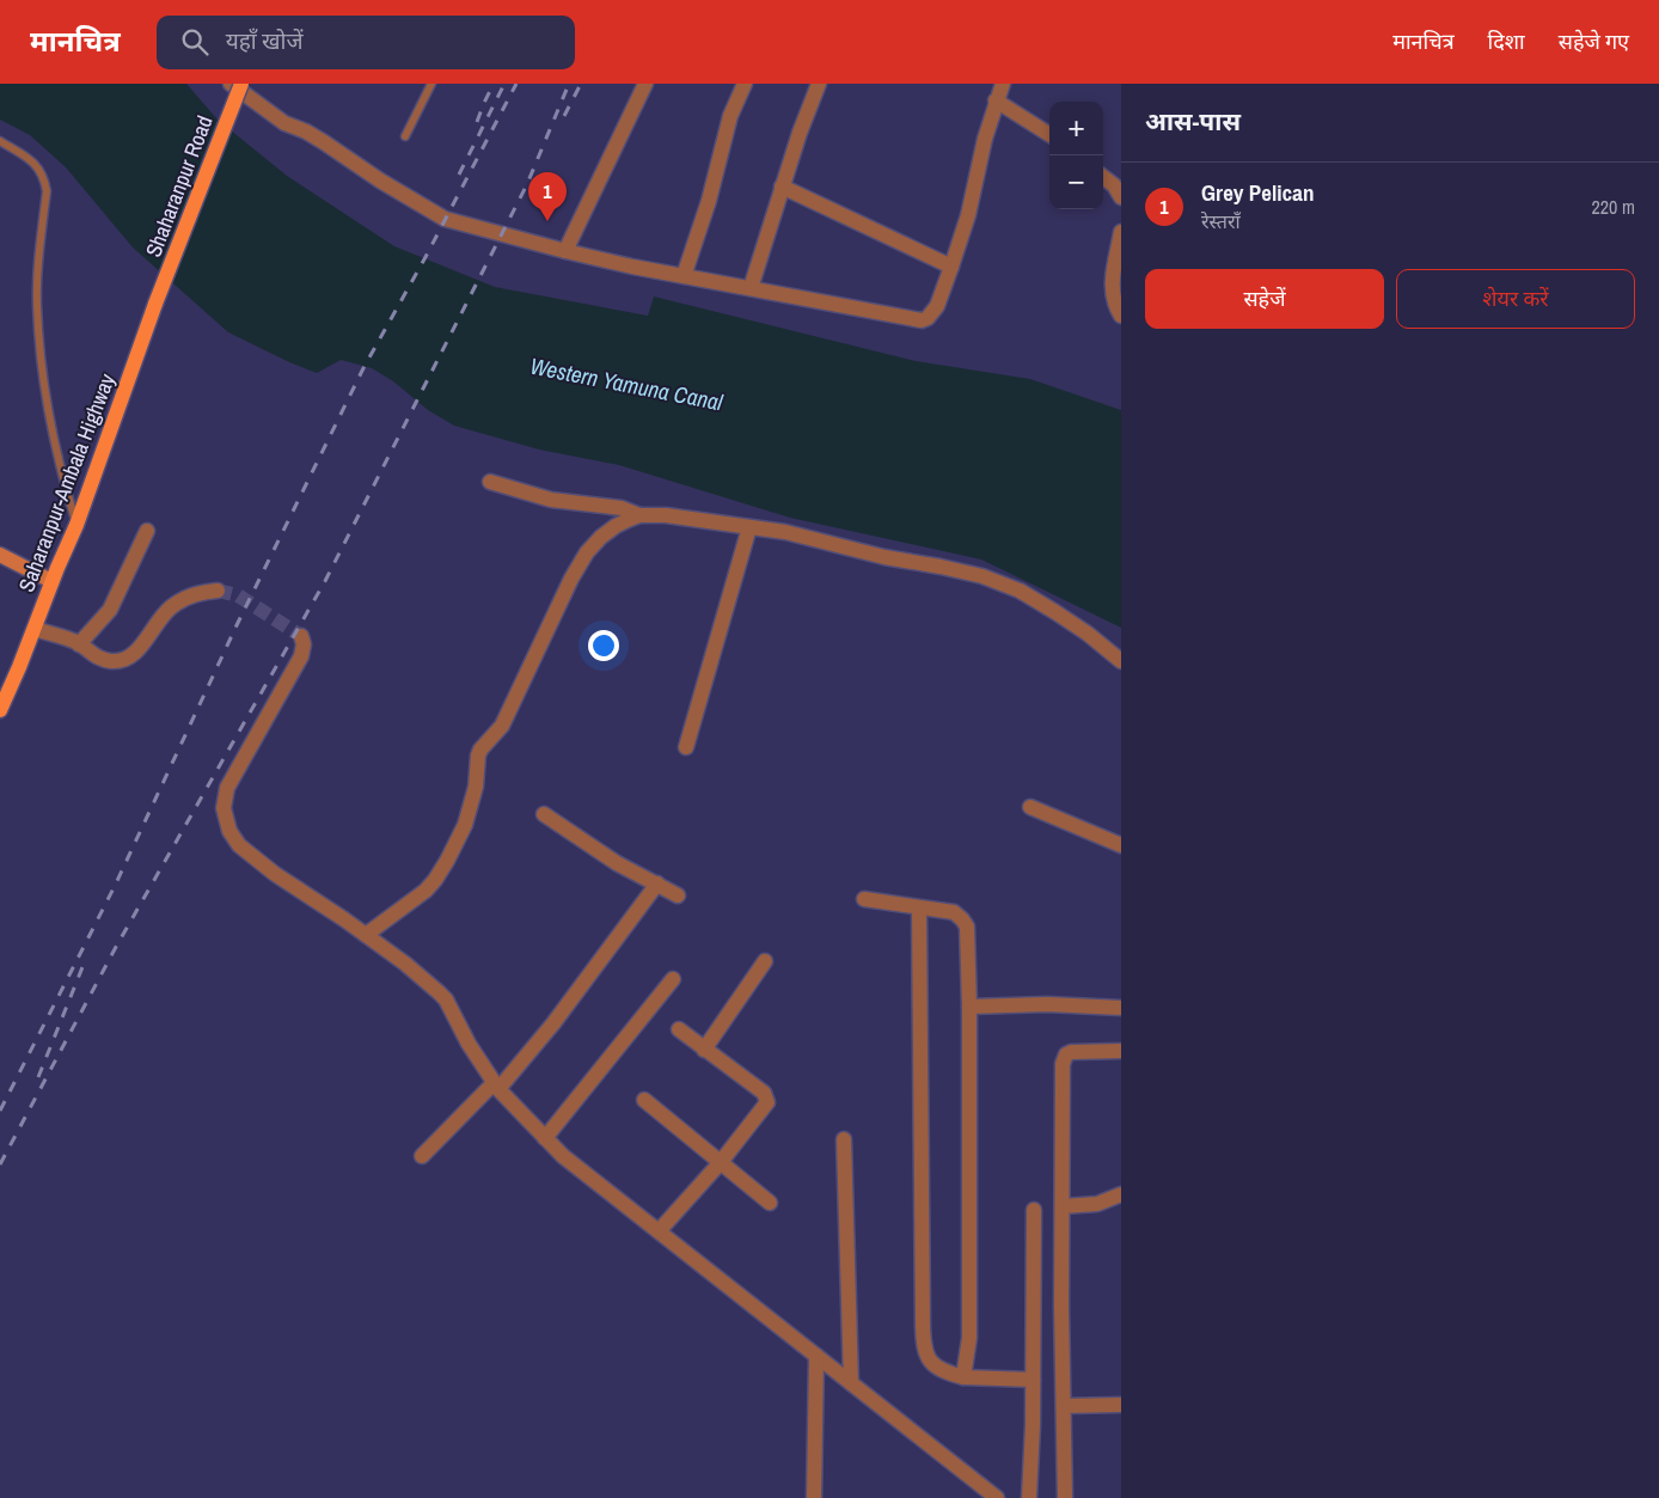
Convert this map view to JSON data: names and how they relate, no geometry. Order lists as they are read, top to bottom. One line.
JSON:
{"streets":{"main road":["Shaharanpur Road","Saharanpur-Ambala Highway"]},"crossings":[["Shaharanpur Road","Saharanpur-Ambala Highway"]],"water":["Western Yamuna Canal"],"page":{"header":"मानचित्र","search":"यहाँ खोजें","nav":["मानचित्र","दिशा","सहेजे गए"],"heading":"आस-पास","map_buttons":["+","−"],"list":[{"mark":"1","name":"Grey Pelican","note":"रेस्तराँ","value":"220 m"}],"pins":"1","buttons":["सहेजें","शेयर करें"]}}
